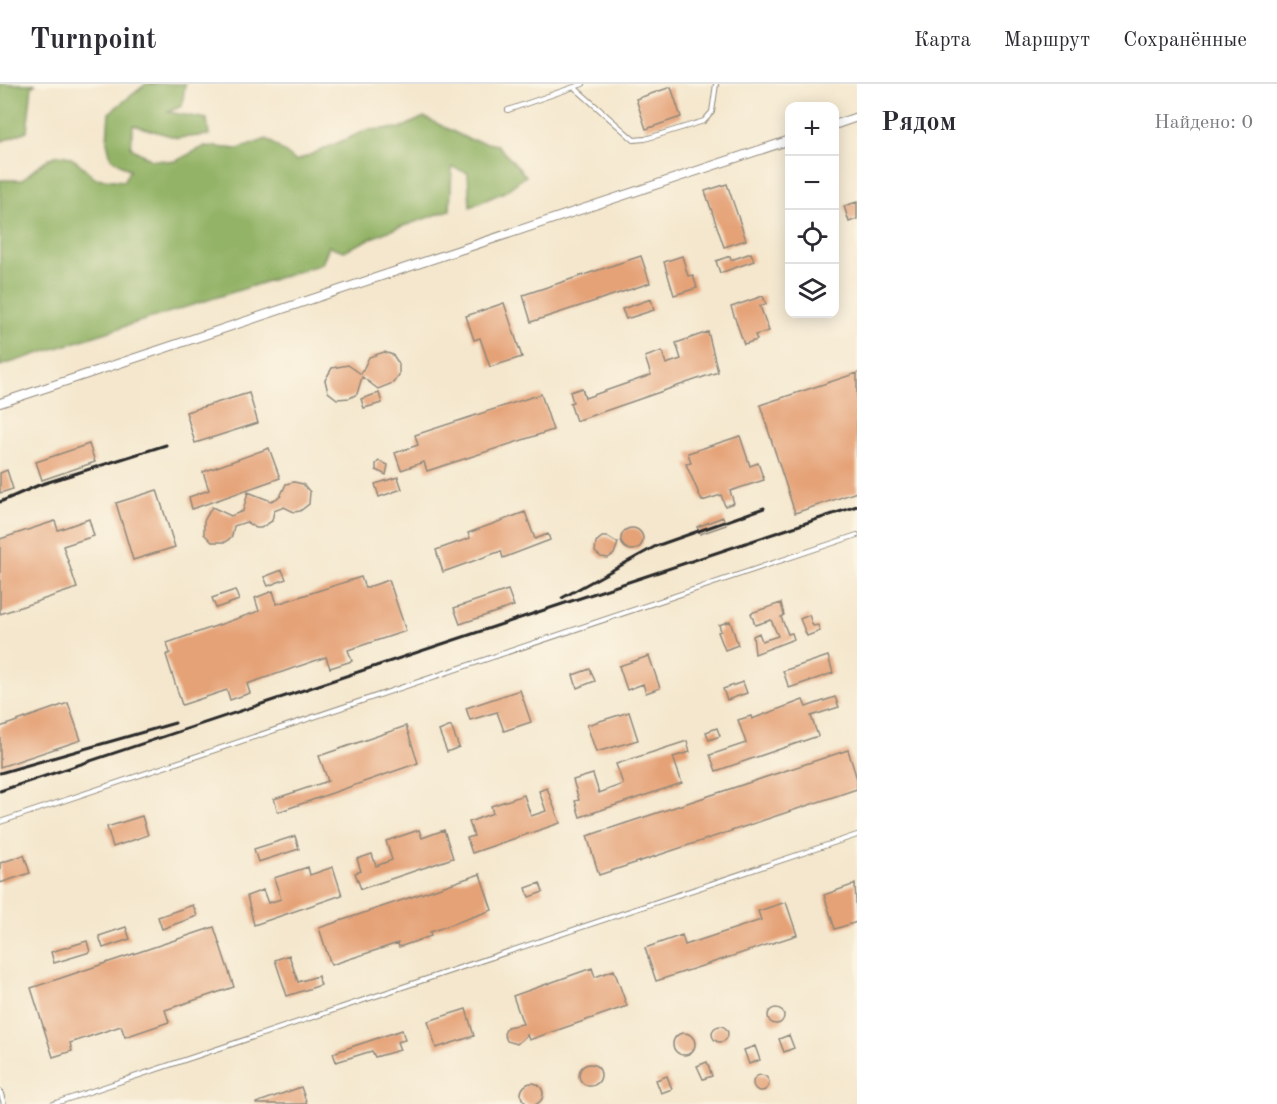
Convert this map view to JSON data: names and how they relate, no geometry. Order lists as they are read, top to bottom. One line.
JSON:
{"page":{"header":"Turnpoint","nav":["Карта","Маршрут","Сохранённые"],"heading":["Рядом","Найдено: 0"],"map_buttons":["+","−"]}}
